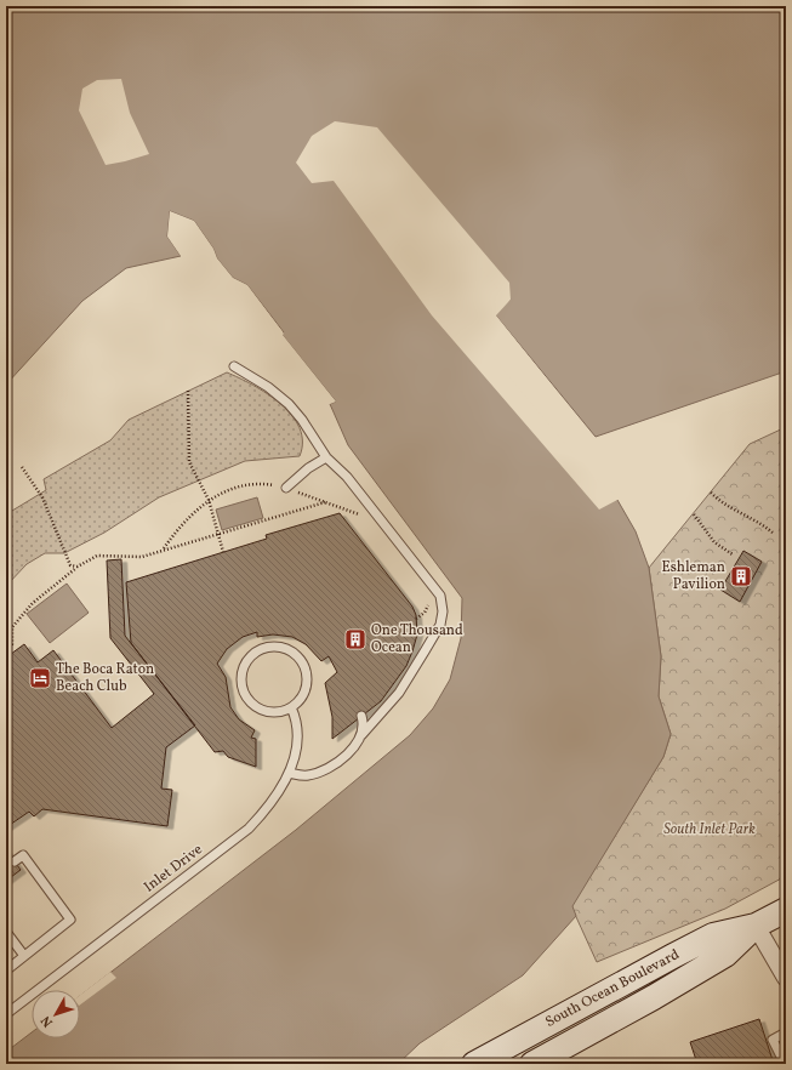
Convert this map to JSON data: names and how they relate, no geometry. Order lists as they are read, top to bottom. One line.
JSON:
{"streets":{"main road":["South Ocean Boulevard"],"lane":["Inlet Drive"]},"parks":["South Inlet Park"],"places":{"building":["Eshleman Pavilion","One Thousand Ocean"],"hotel":["The Boca Raton Beach Club"]},"north":"bottom left"}
